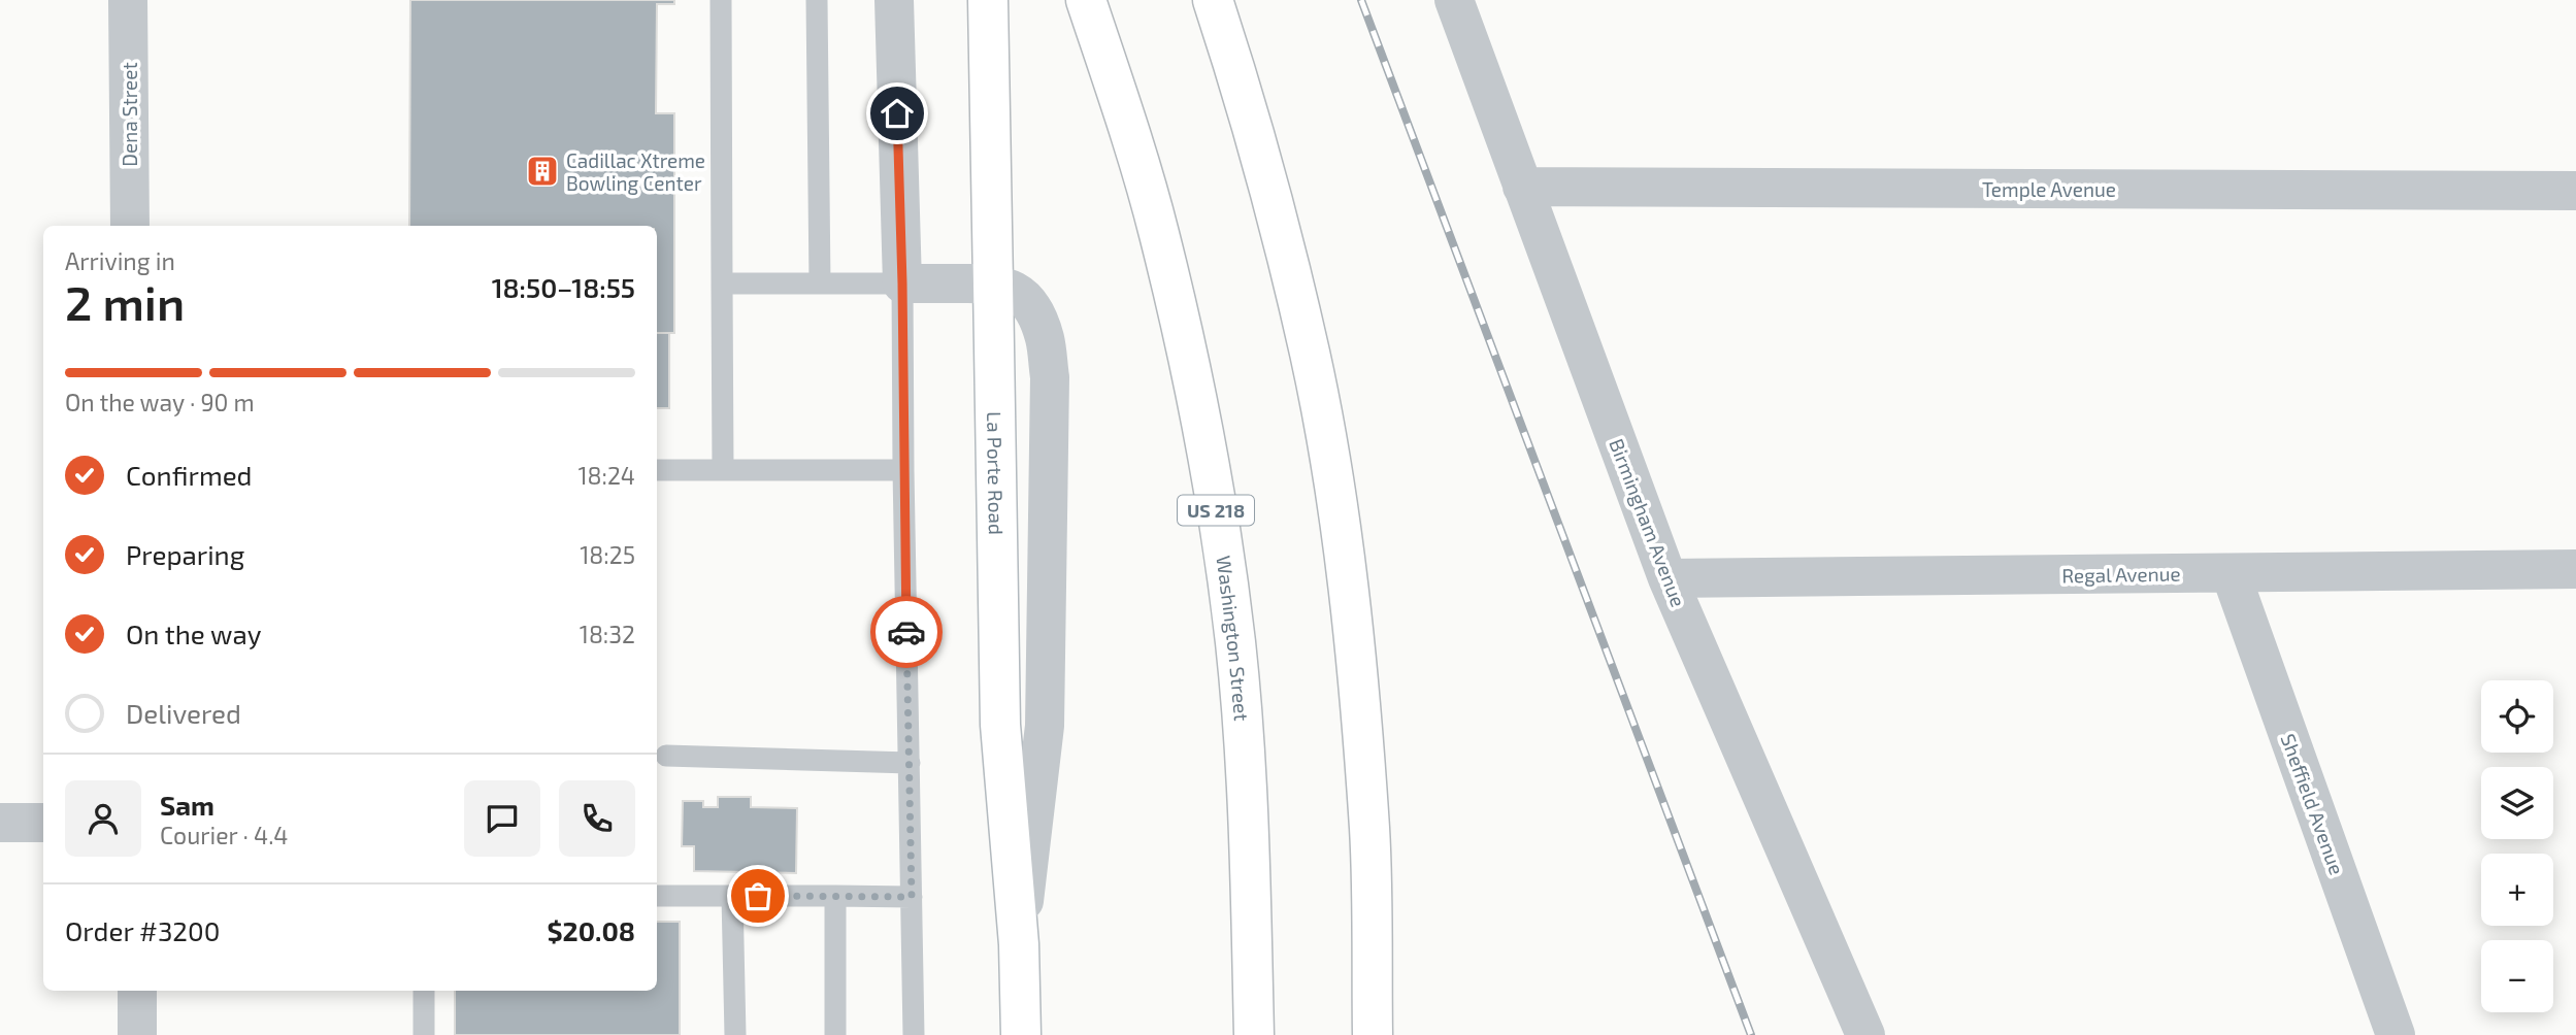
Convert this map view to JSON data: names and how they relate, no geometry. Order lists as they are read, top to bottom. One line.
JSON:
{"streets":{"main road":["La Porte Road","US 218","Washington Street"],"street":["Dena Street","Temple Avenue","Birmingham Avenue","Regal Avenue","Sheffield Avenue"]},"crossings":[["Temple Avenue","Birmingham Avenue"],["Birmingham Avenue","Regal Avenue"],["Regal Avenue","Sheffield Avenue"]],"places":{"building":["Cadillac Xtreme Bowling Center"]},"page":{"heading":["2 min","Arriving in","18:50–18:55"],"panel":["Sam","Courier · 4.4","Order #3200","$20.08"],"bar":"On the way · 90 m","list":[["Confirmed","18:24"],["Preparing","18:25"],["On the way","18:32"],"Delivered"],"map_buttons":["+","−"]}}
